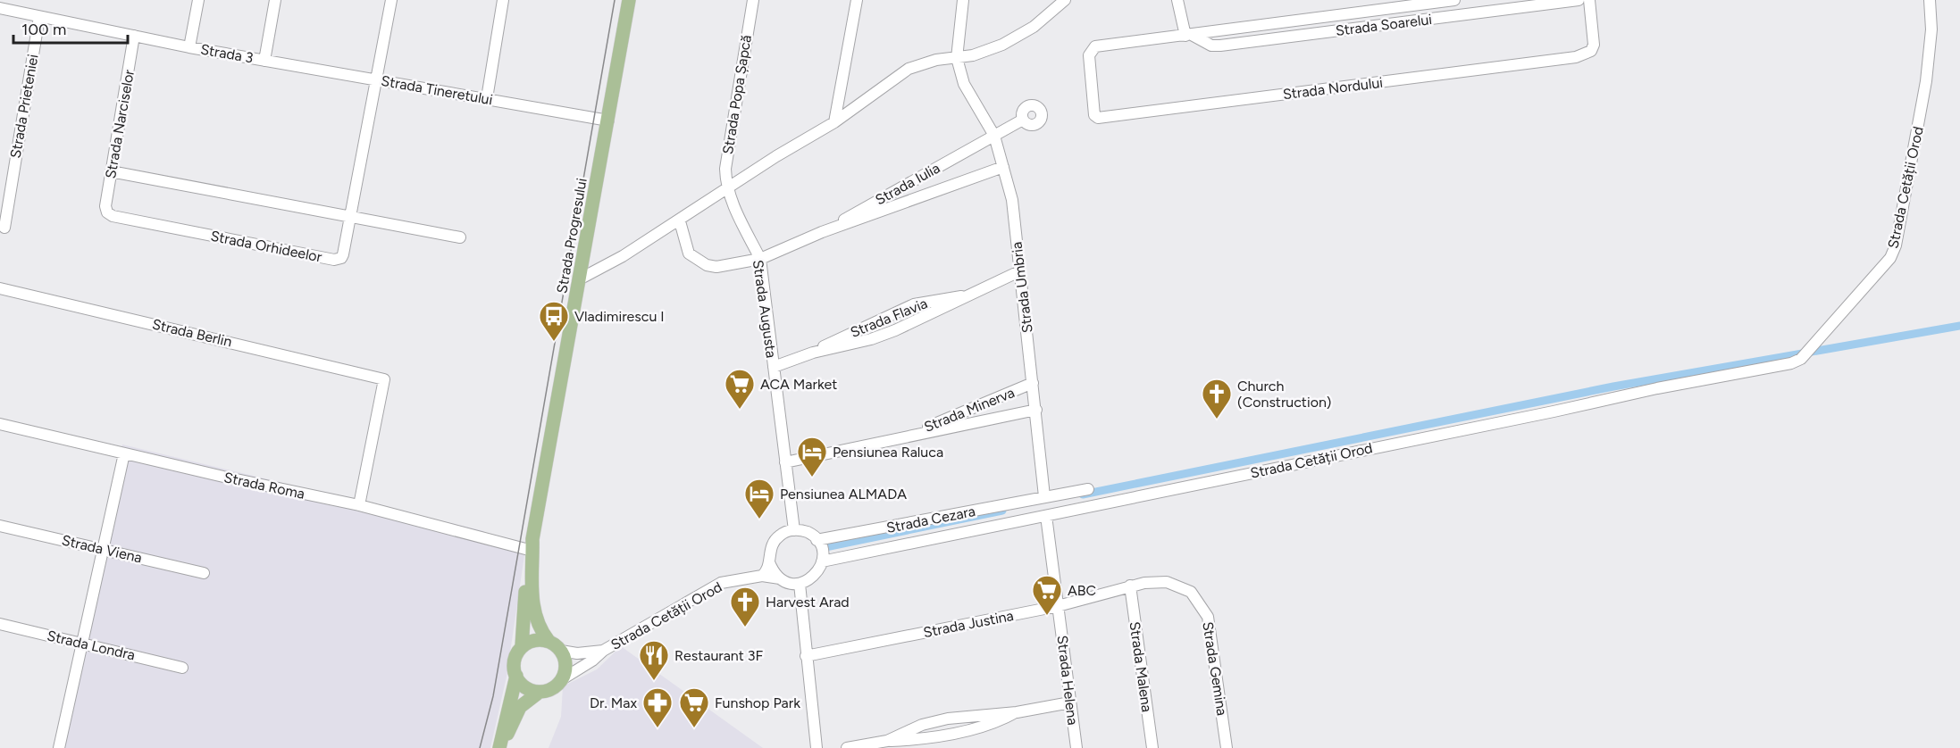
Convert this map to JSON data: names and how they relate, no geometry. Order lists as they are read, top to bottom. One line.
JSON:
{"streets":{"main road":["Strada Progresului"],"street":["Strada Soarelui","Strada 3","Strada Nordului","Strada Tineretului","Strada Popa Șapcă","Strada Prieteniei","Strada Narciselor","Strada Iulia","Strada Cetății Orod","Strada Orhideelor","Strada Umbria","Strada Augusta","Strada Flavia","Strada Berlin","Strada Minerva","Strada Roma","Strada Cezara","Strada Viena","Strada Justina","Strada Londra","Strada Malena","Strada Gemina","Strada Helena"]},"crossings":[["Strada Soarelui","Strada Nordului"],["Strada 3","Strada Tineretului"],["Strada 3","Strada Prieteniei"],["Strada 3","Strada Narciselor"],["Strada Tineretului","Strada Progresului"],["Strada Tineretului","Strada Orhideelor"],["Strada Popa Șapcă","Strada Augusta"],["Strada Narciselor","Strada Orhideelor"],["Strada Iulia","Strada Umbria"],["Strada Iulia","Strada Augusta"],["Strada Cetății Orod","Strada Progresului"],["Strada Cetății Orod","Strada Augusta"],["Strada Cetății Orod","Strada Cezara"],["Strada Cetății Orod","Strada Helena"],["Strada Progresului","Strada Roma"],["Strada Umbria","Strada Flavia"],["Strada Umbria","Strada Minerva"],["Strada Augusta","Strada Flavia"],["Strada Augusta","Strada Minerva"],["Strada Augusta","Strada Cezara"],["Strada Berlin","Strada Roma"],["Strada Justina","Strada Malena"],["Strada Justina","Strada Gemina"],["Strada Justina","Strada Helena"],["Strada Malena","Strada Gemina"]],"places":{"bus stop":["Vladimirescu I"],"supermarket":["ACA Market","ABC","Funshop Park"],"church":["Church (Construction)","Harvest Arad"],"hotel":["Pensiunea Raluca","Pensiunea ALMADA"],"restaurant":["Restaurant 3F"],"pharmacy":["Dr. Max"]},"scale_bar":"100 m"}
